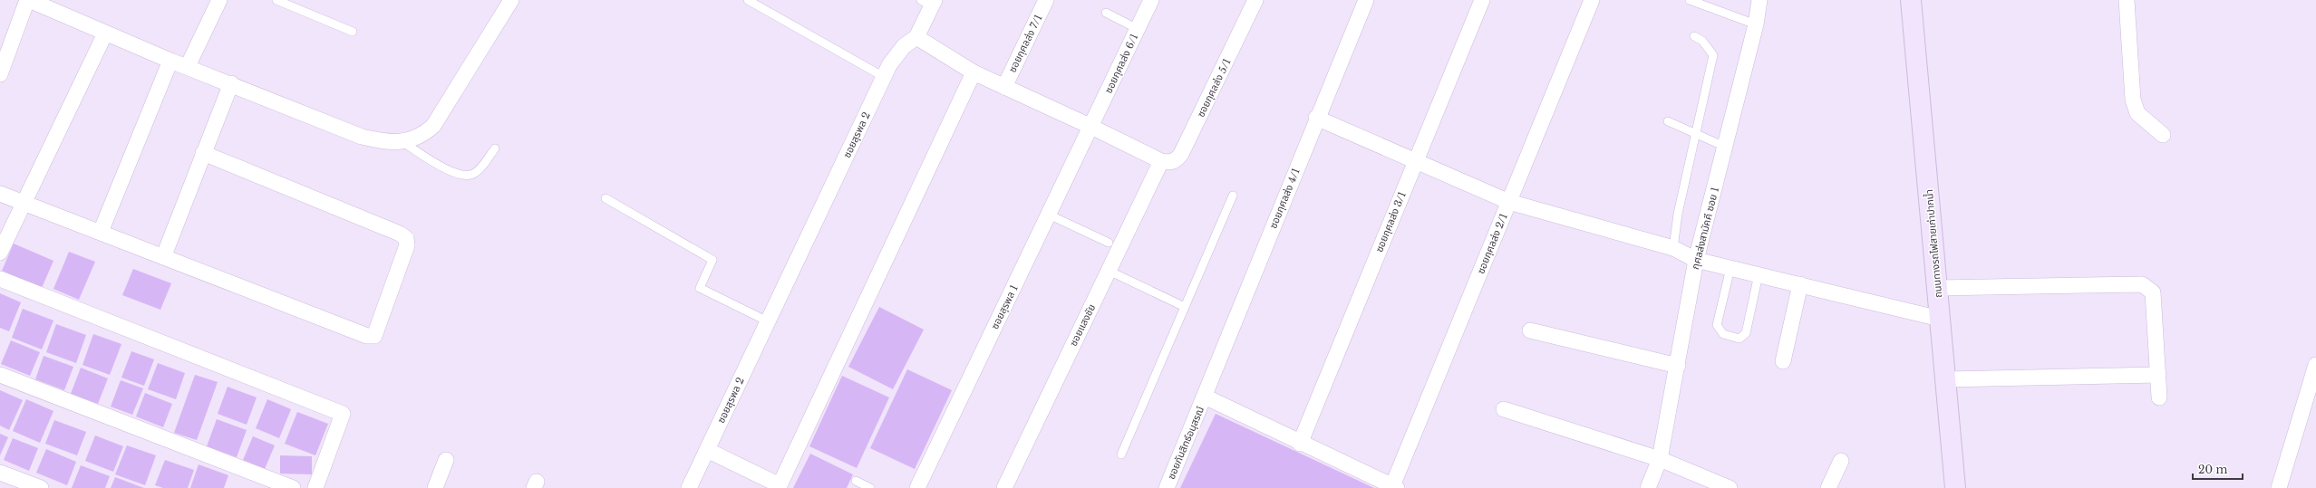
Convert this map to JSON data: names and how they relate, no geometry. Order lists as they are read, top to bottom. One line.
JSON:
{"streets":{"main road":["ถนนทางรถไฟสายเก่าปากน้ำ"],"street":["ซอยกุศลส่ง 7/1","ซอยกุศลส่ง 6/1","ซอยกุศลส่ง 5/1","ซอยสุรพล 2","ซอยกุศลส่ง 4/1","ซอยกุศลส่ง 3/1","กุศลส่งสามัคคี ซอย 1","ซอยกุศลส่ง 2/1","ซอยสุรพล 1","ซอยแสงชัย","ซอยกันสิทธ์อนุสรณ์"]},"crossings":[["ซอยกุศลส่ง 6/1","ซอยสุรพล 1"],["ซอยกุศลส่ง 5/1","ซอยแสงชัย"],["ซอยกุศลส่ง 4/1","ซอยกันสิทธ์อนุสรณ์"]],"scale_bar":"20 m"}
